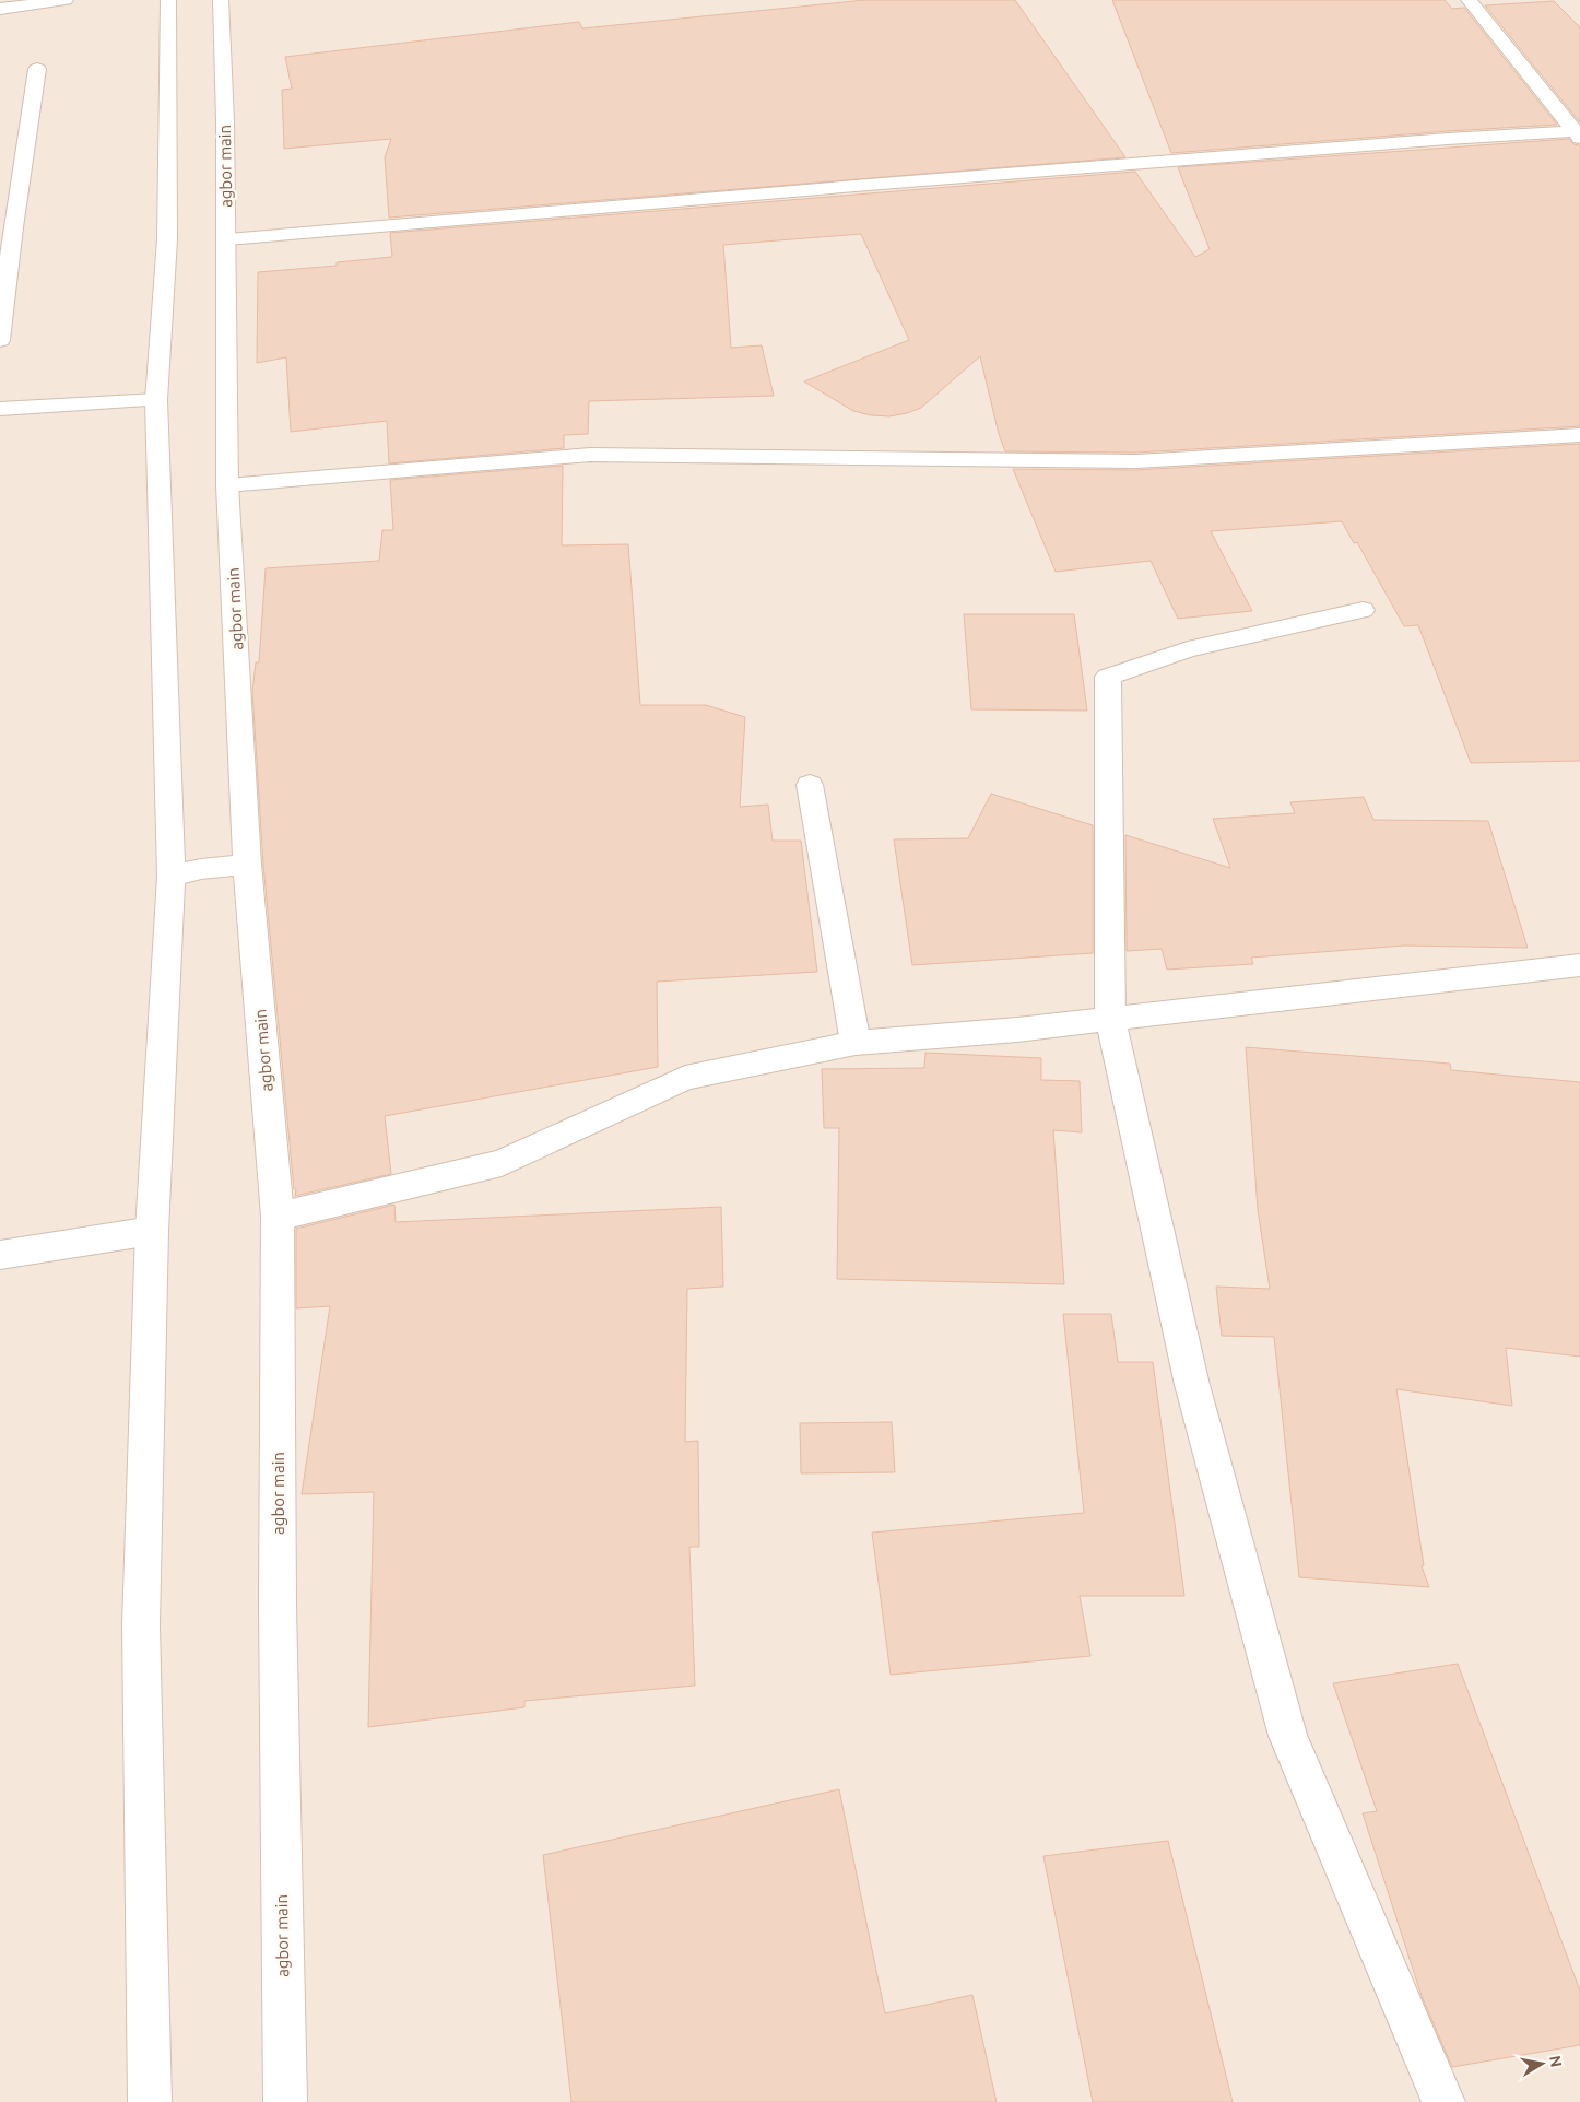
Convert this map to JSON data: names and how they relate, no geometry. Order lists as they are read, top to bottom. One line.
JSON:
{"streets":{"street":["agbor main"]},"north":"right"}
